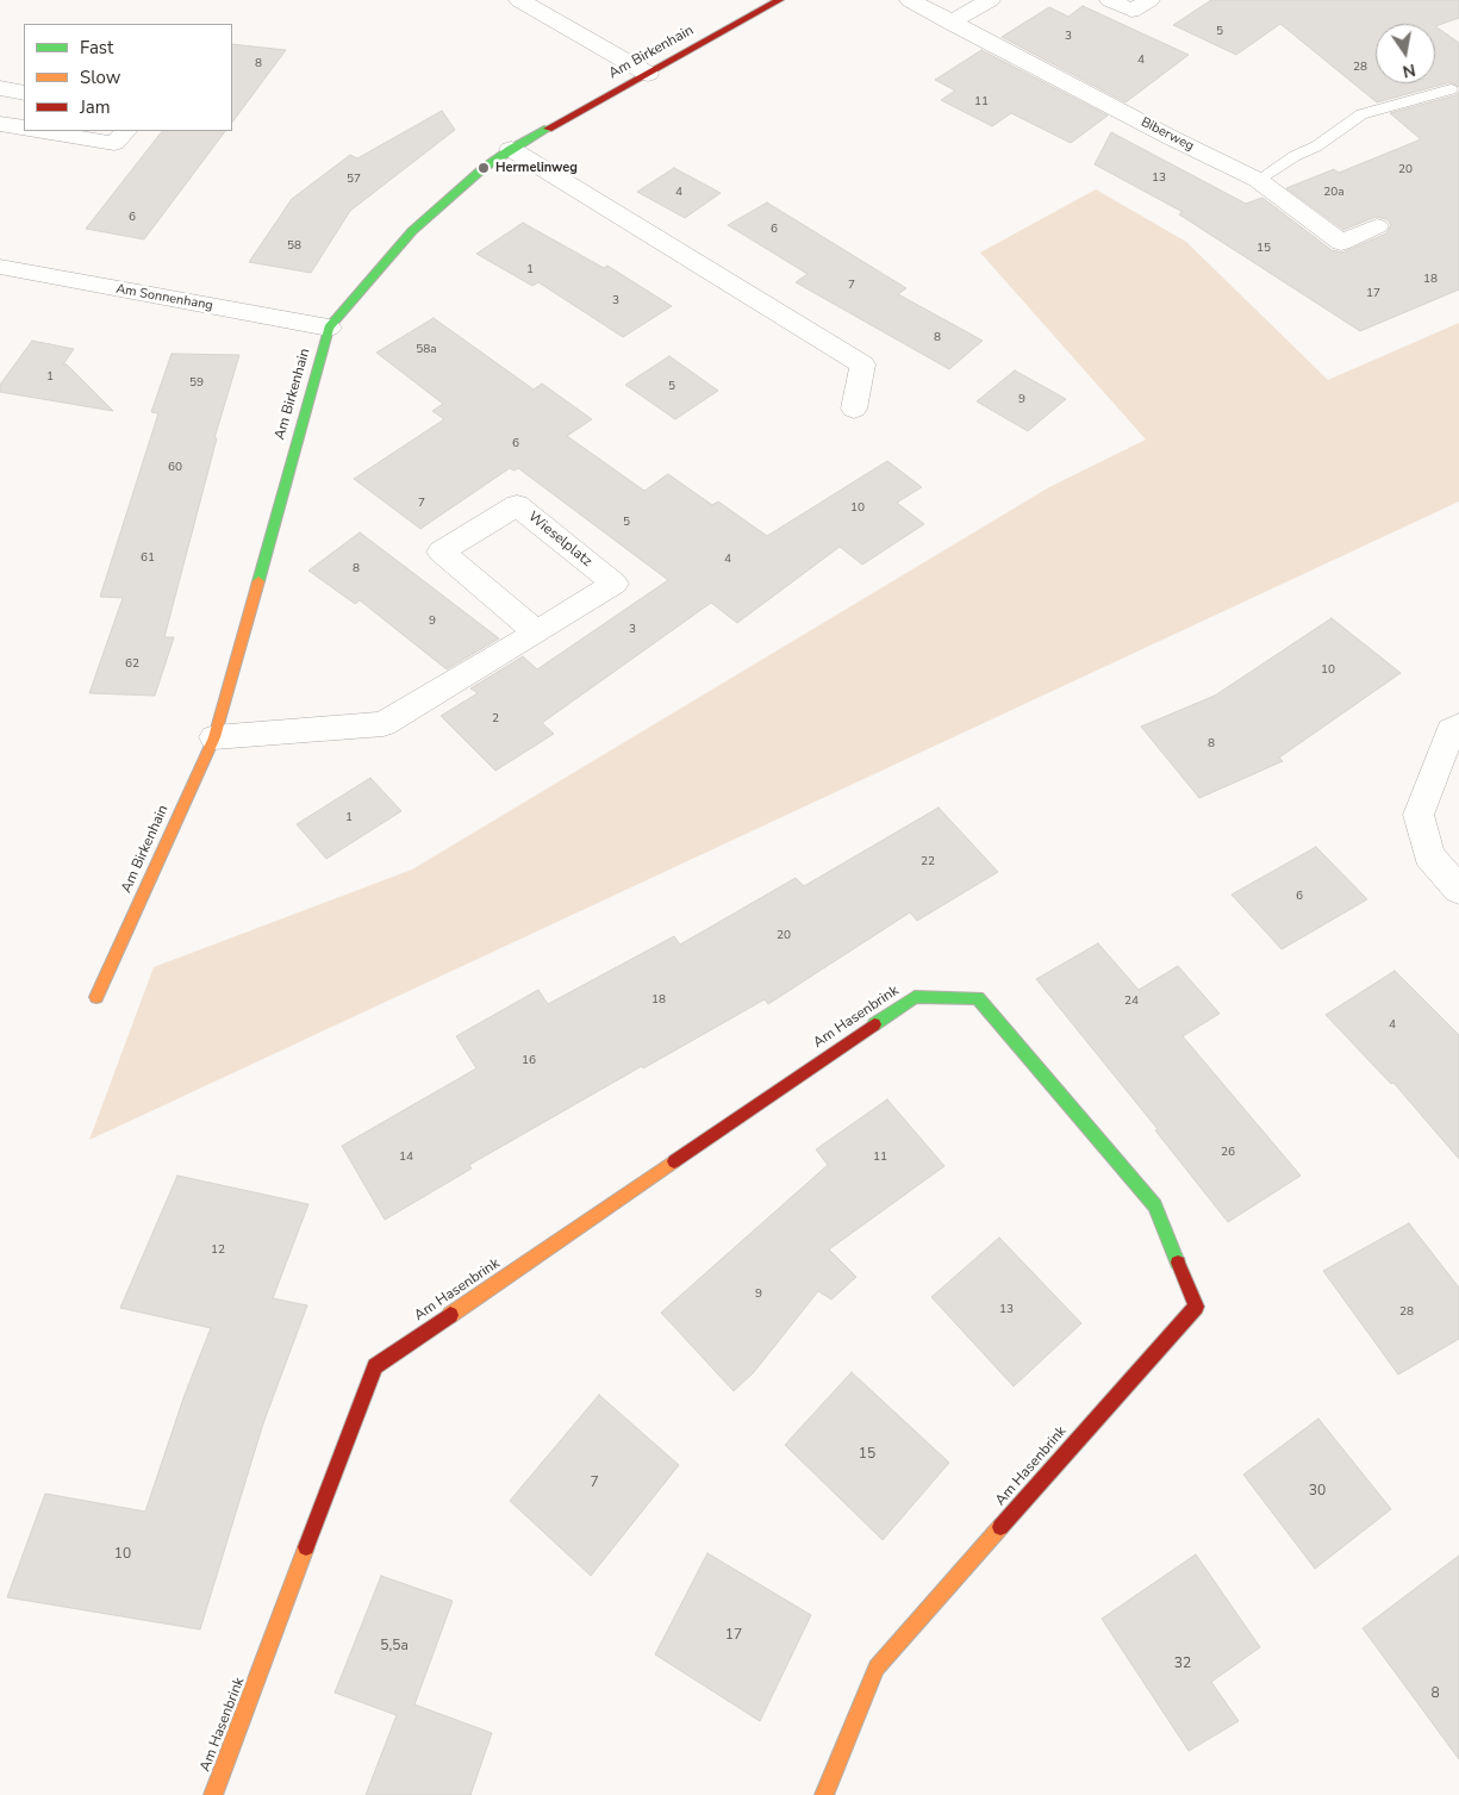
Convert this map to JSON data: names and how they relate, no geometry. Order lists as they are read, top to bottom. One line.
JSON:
{"streets":{"street":["Am Birkenhain","Biberweg","Am Sonnenhang","Wieselplatz","Am Hasenbrink"]},"crossings":[["Am Birkenhain","Am Sonnenhang"],["Am Birkenhain","Wieselplatz"]],"places":["Hermelinweg"],"house_numbers":["5","3","4","8","28","11","20","13","57","4","20a","6","6","58","15","1","18","7","17","3","8","58a","1","59","5","9","6","60","7","10","5","61","4","8","9","3","62","10","2","8","1","22","6","20","18","24","4","16","26","14","11","12","9","13","28","15","7","30","10","17","5,5a","32","8"],"legend":["Fast","Slow","Jam"],"north":"bottom"}
